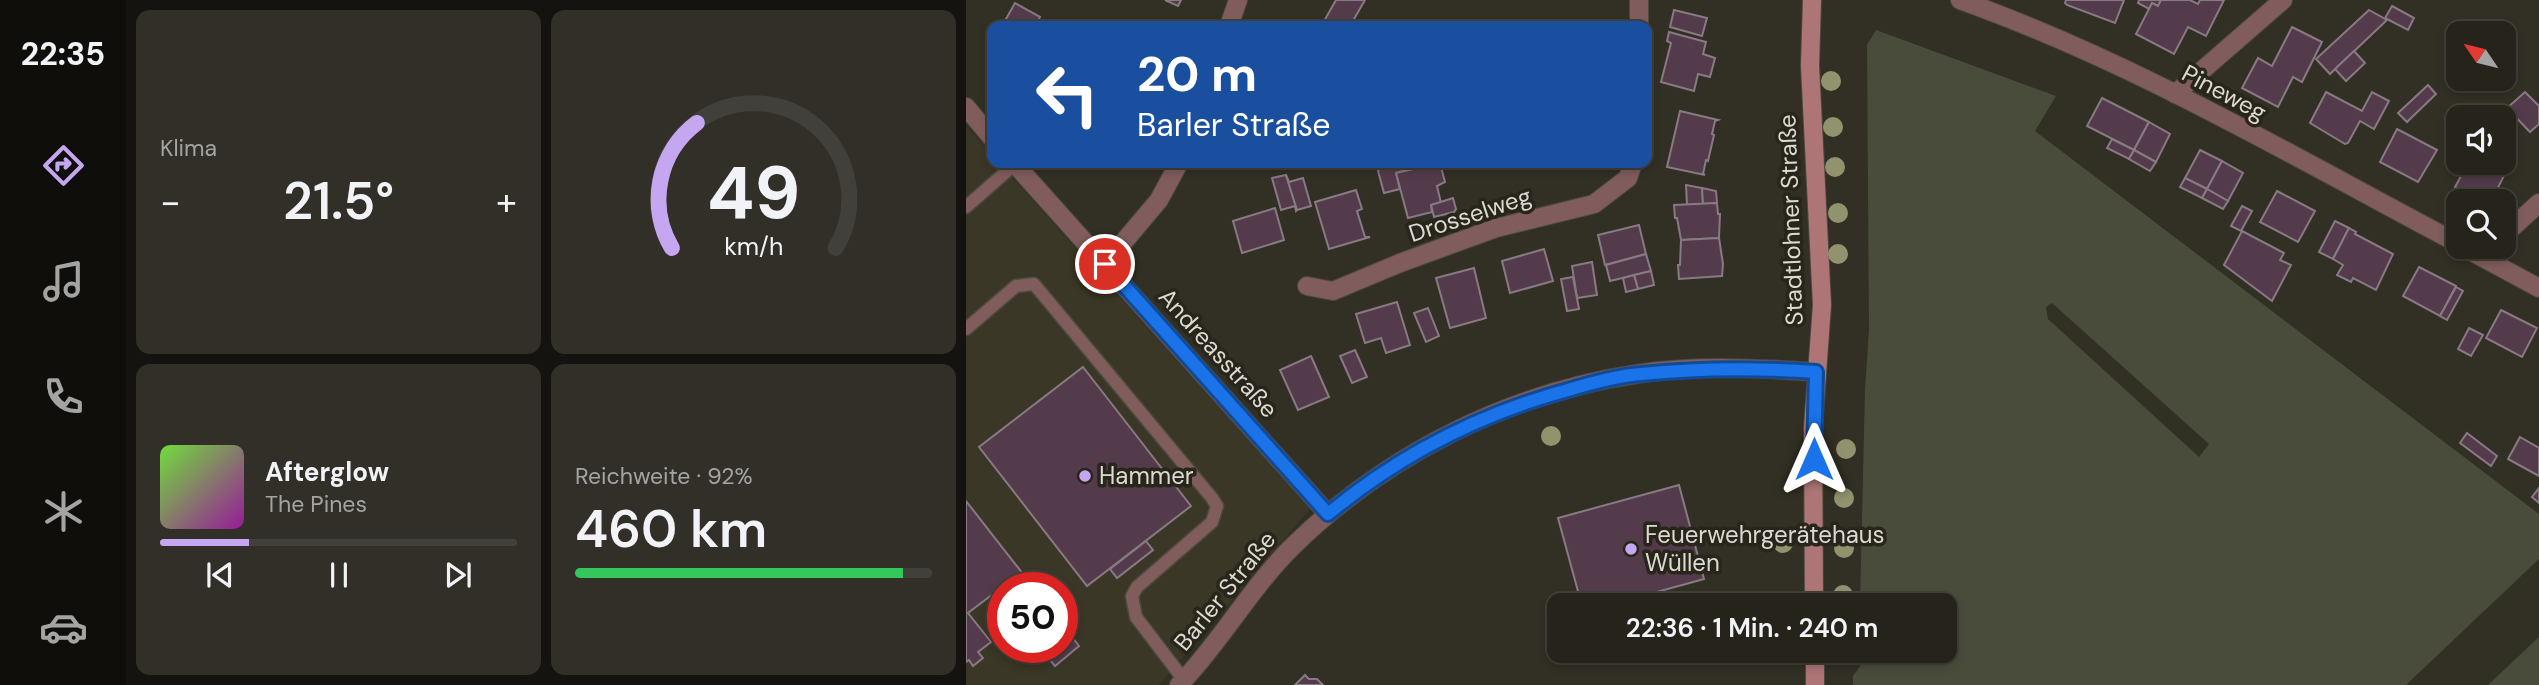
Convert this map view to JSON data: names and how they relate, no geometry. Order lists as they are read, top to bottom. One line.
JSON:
{"streets":{"main road":["Stadtlohner Straße"],"street":["Pineweg","Drosselweg","Andreasstraße","Barler Straße"]},"crossings":[["Stadtlohner Straße","Barler Straße"],["Andreasstraße","Barler Straße"]],"places":["Hammer","Feuerwehrgerätehaus Wüllen"],"north":"top left","page":{"tabs":"22:35","tile":["Klima",["Reichweite · 92%","460 km"]],"turn":["20 m","Barler Straße"],"heat":["−","21.5°","+"],"song":["Afterglow","The Pines"],"limit":"50","trip":"22:36 · 1 Min. · 240 m","gauge":["49","km/h"]}}
